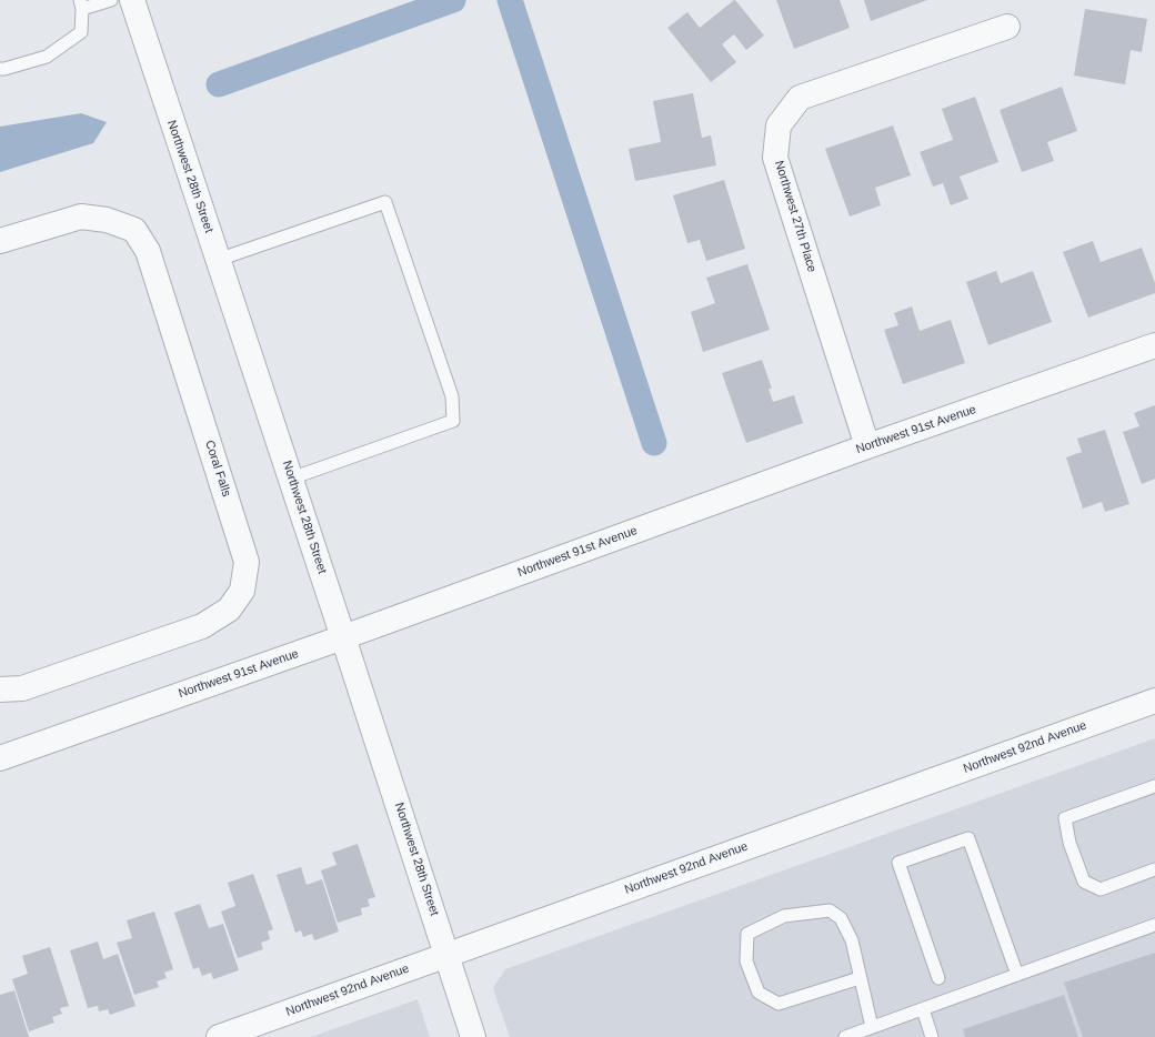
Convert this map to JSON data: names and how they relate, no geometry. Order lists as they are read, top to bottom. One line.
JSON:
{"streets":{"street":["Northwest 28th Street","Northwest 27th Place","Northwest 91st Avenue","Coral Falls","Northwest 92nd Avenue"]},"crossings":[["Northwest 28th Street","Northwest 91st Avenue"],["Northwest 28th Street","Northwest 92nd Avenue"],["Northwest 27th Place","Northwest 91st Avenue"]]}
